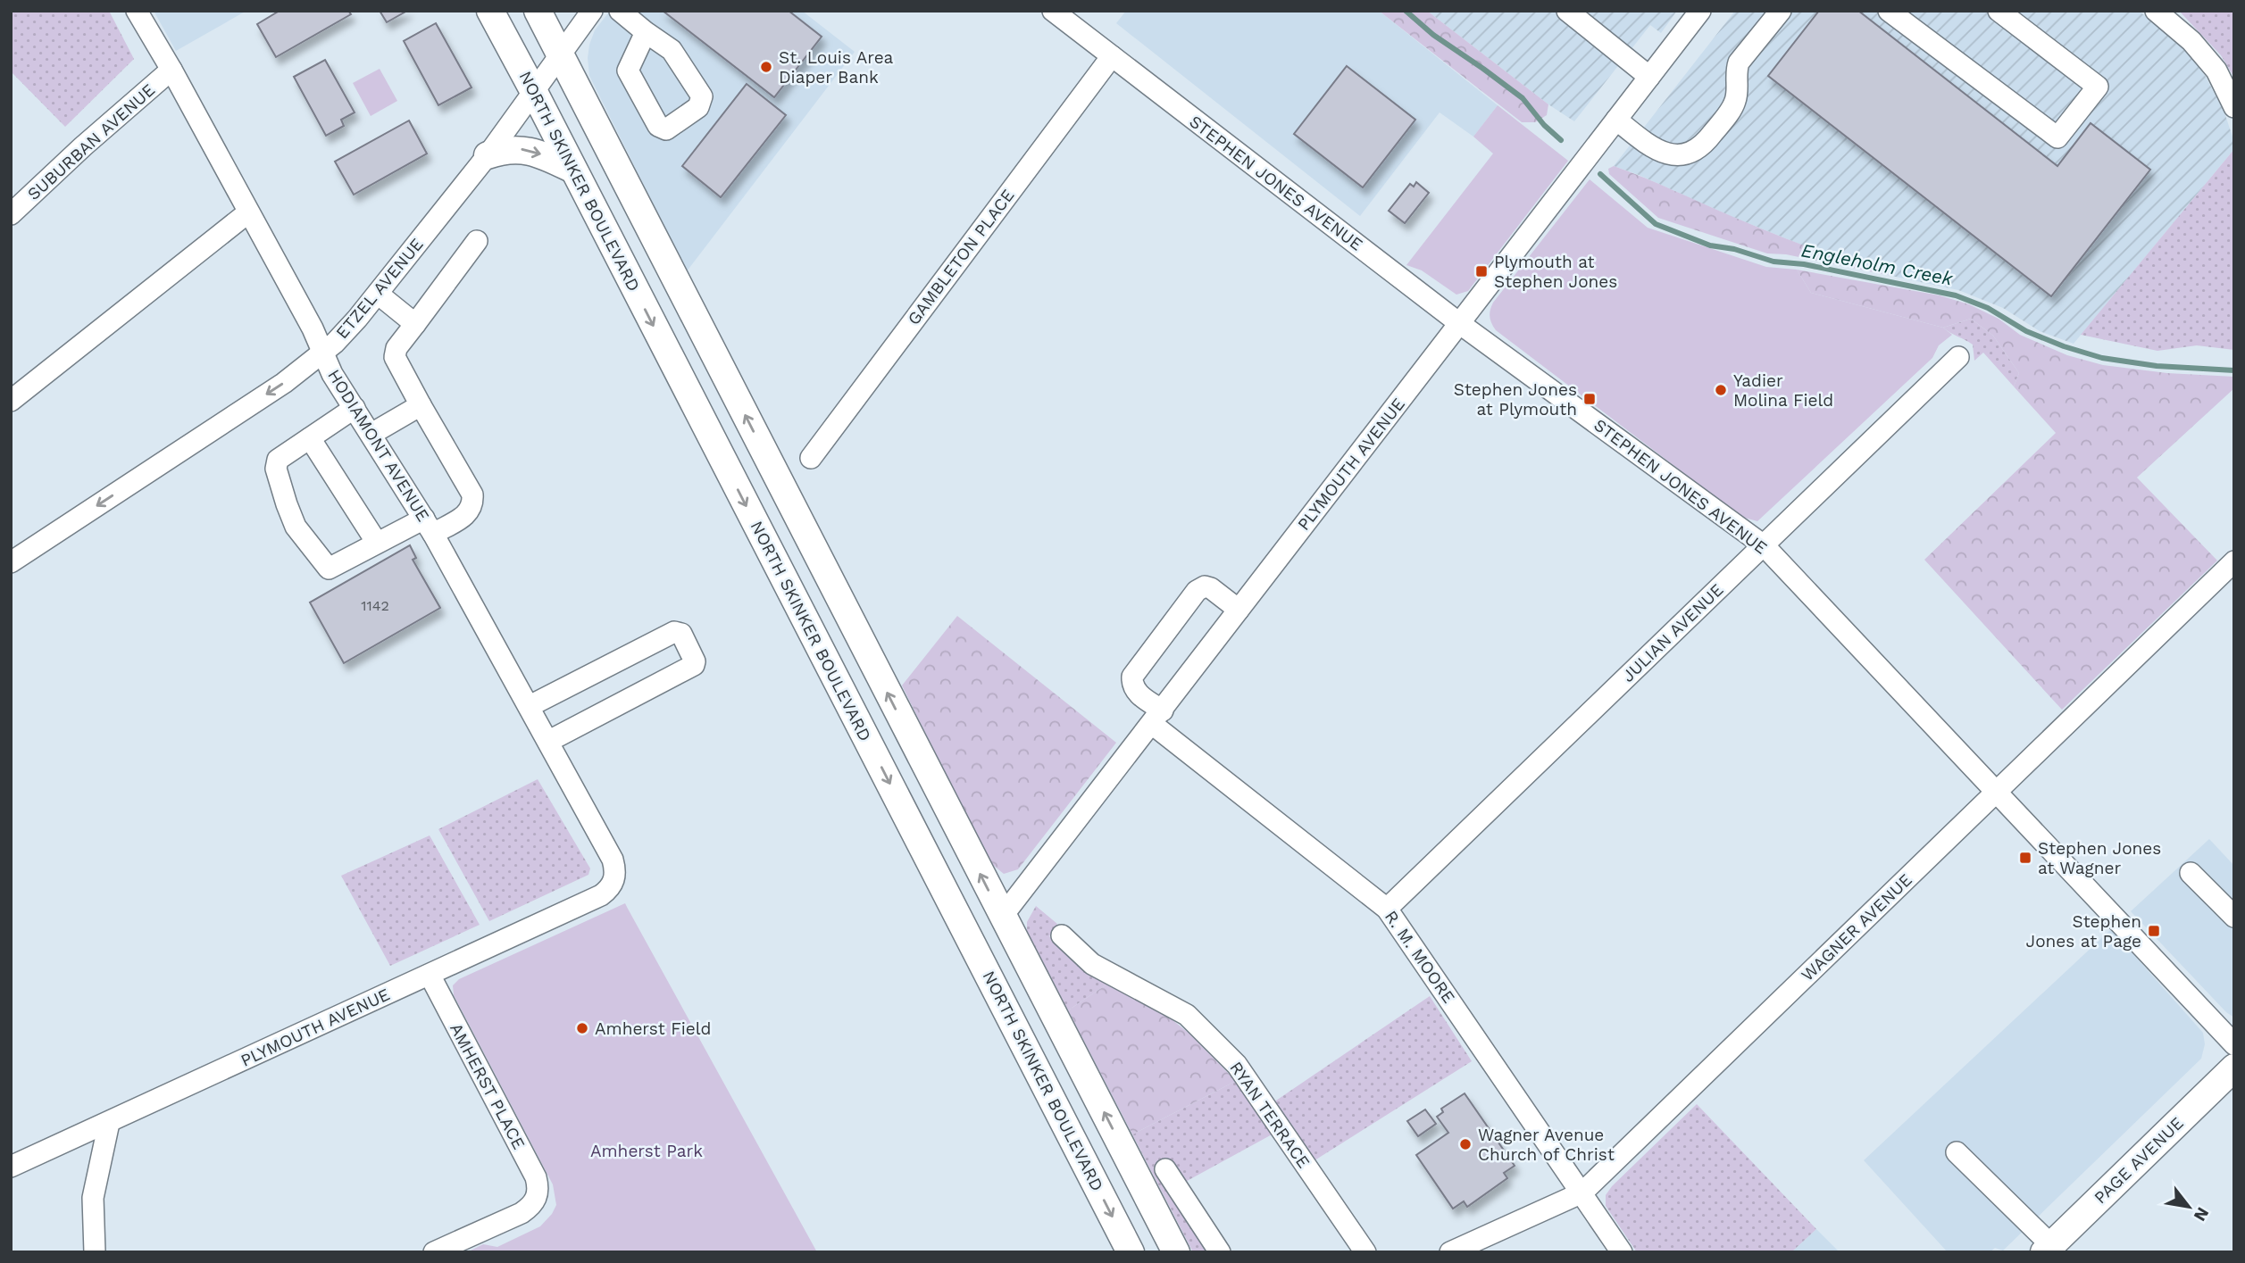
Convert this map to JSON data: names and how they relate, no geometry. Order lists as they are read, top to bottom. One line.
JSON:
{"streets":{"main road":["NORTH SKINKER BOULEVARD","PAGE AVENUE"],"street":["SUBURBAN AVENUE","STEPHEN JONES AVENUE","GAMBLETON PLACE","ETZEL AVENUE","HODIAMONT AVENUE","PLYMOUTH AVENUE","JULIAN AVENUE","WAGNER AVENUE","R. M. MOORE","AMHERST PLACE","RYAN TERRACE"]},"crossings":[["SUBURBAN AVENUE","HODIAMONT AVENUE"],["NORTH SKINKER BOULEVARD","ETZEL AVENUE"],["STEPHEN JONES AVENUE","GAMBLETON PLACE"],["STEPHEN JONES AVENUE","PLYMOUTH AVENUE"],["STEPHEN JONES AVENUE","JULIAN AVENUE"],["STEPHEN JONES AVENUE","WAGNER AVENUE"],["ETZEL AVENUE","HODIAMONT AVENUE"],["HODIAMONT AVENUE","PLYMOUTH AVENUE"],["PLYMOUTH AVENUE","R. M. MOORE"],["PLYMOUTH AVENUE","AMHERST PLACE"],["JULIAN AVENUE","R. M. MOORE"],["WAGNER AVENUE","R. M. MOORE"]],"water":["Engleholm Creek"],"parks":["Amherst Park"],"places":{"other":["St. Louis Area Diaper Bank","Yadier Molina Field","Amherst Field","Wagner Avenue Church of Christ"],"transit":["Plymouth at Stephen Jones","Stephen Jones at Plymouth","Stephen Jones at Wagner","Stephen Jones at Page"]},"house_numbers":["1142"],"north":"bottom right"}
